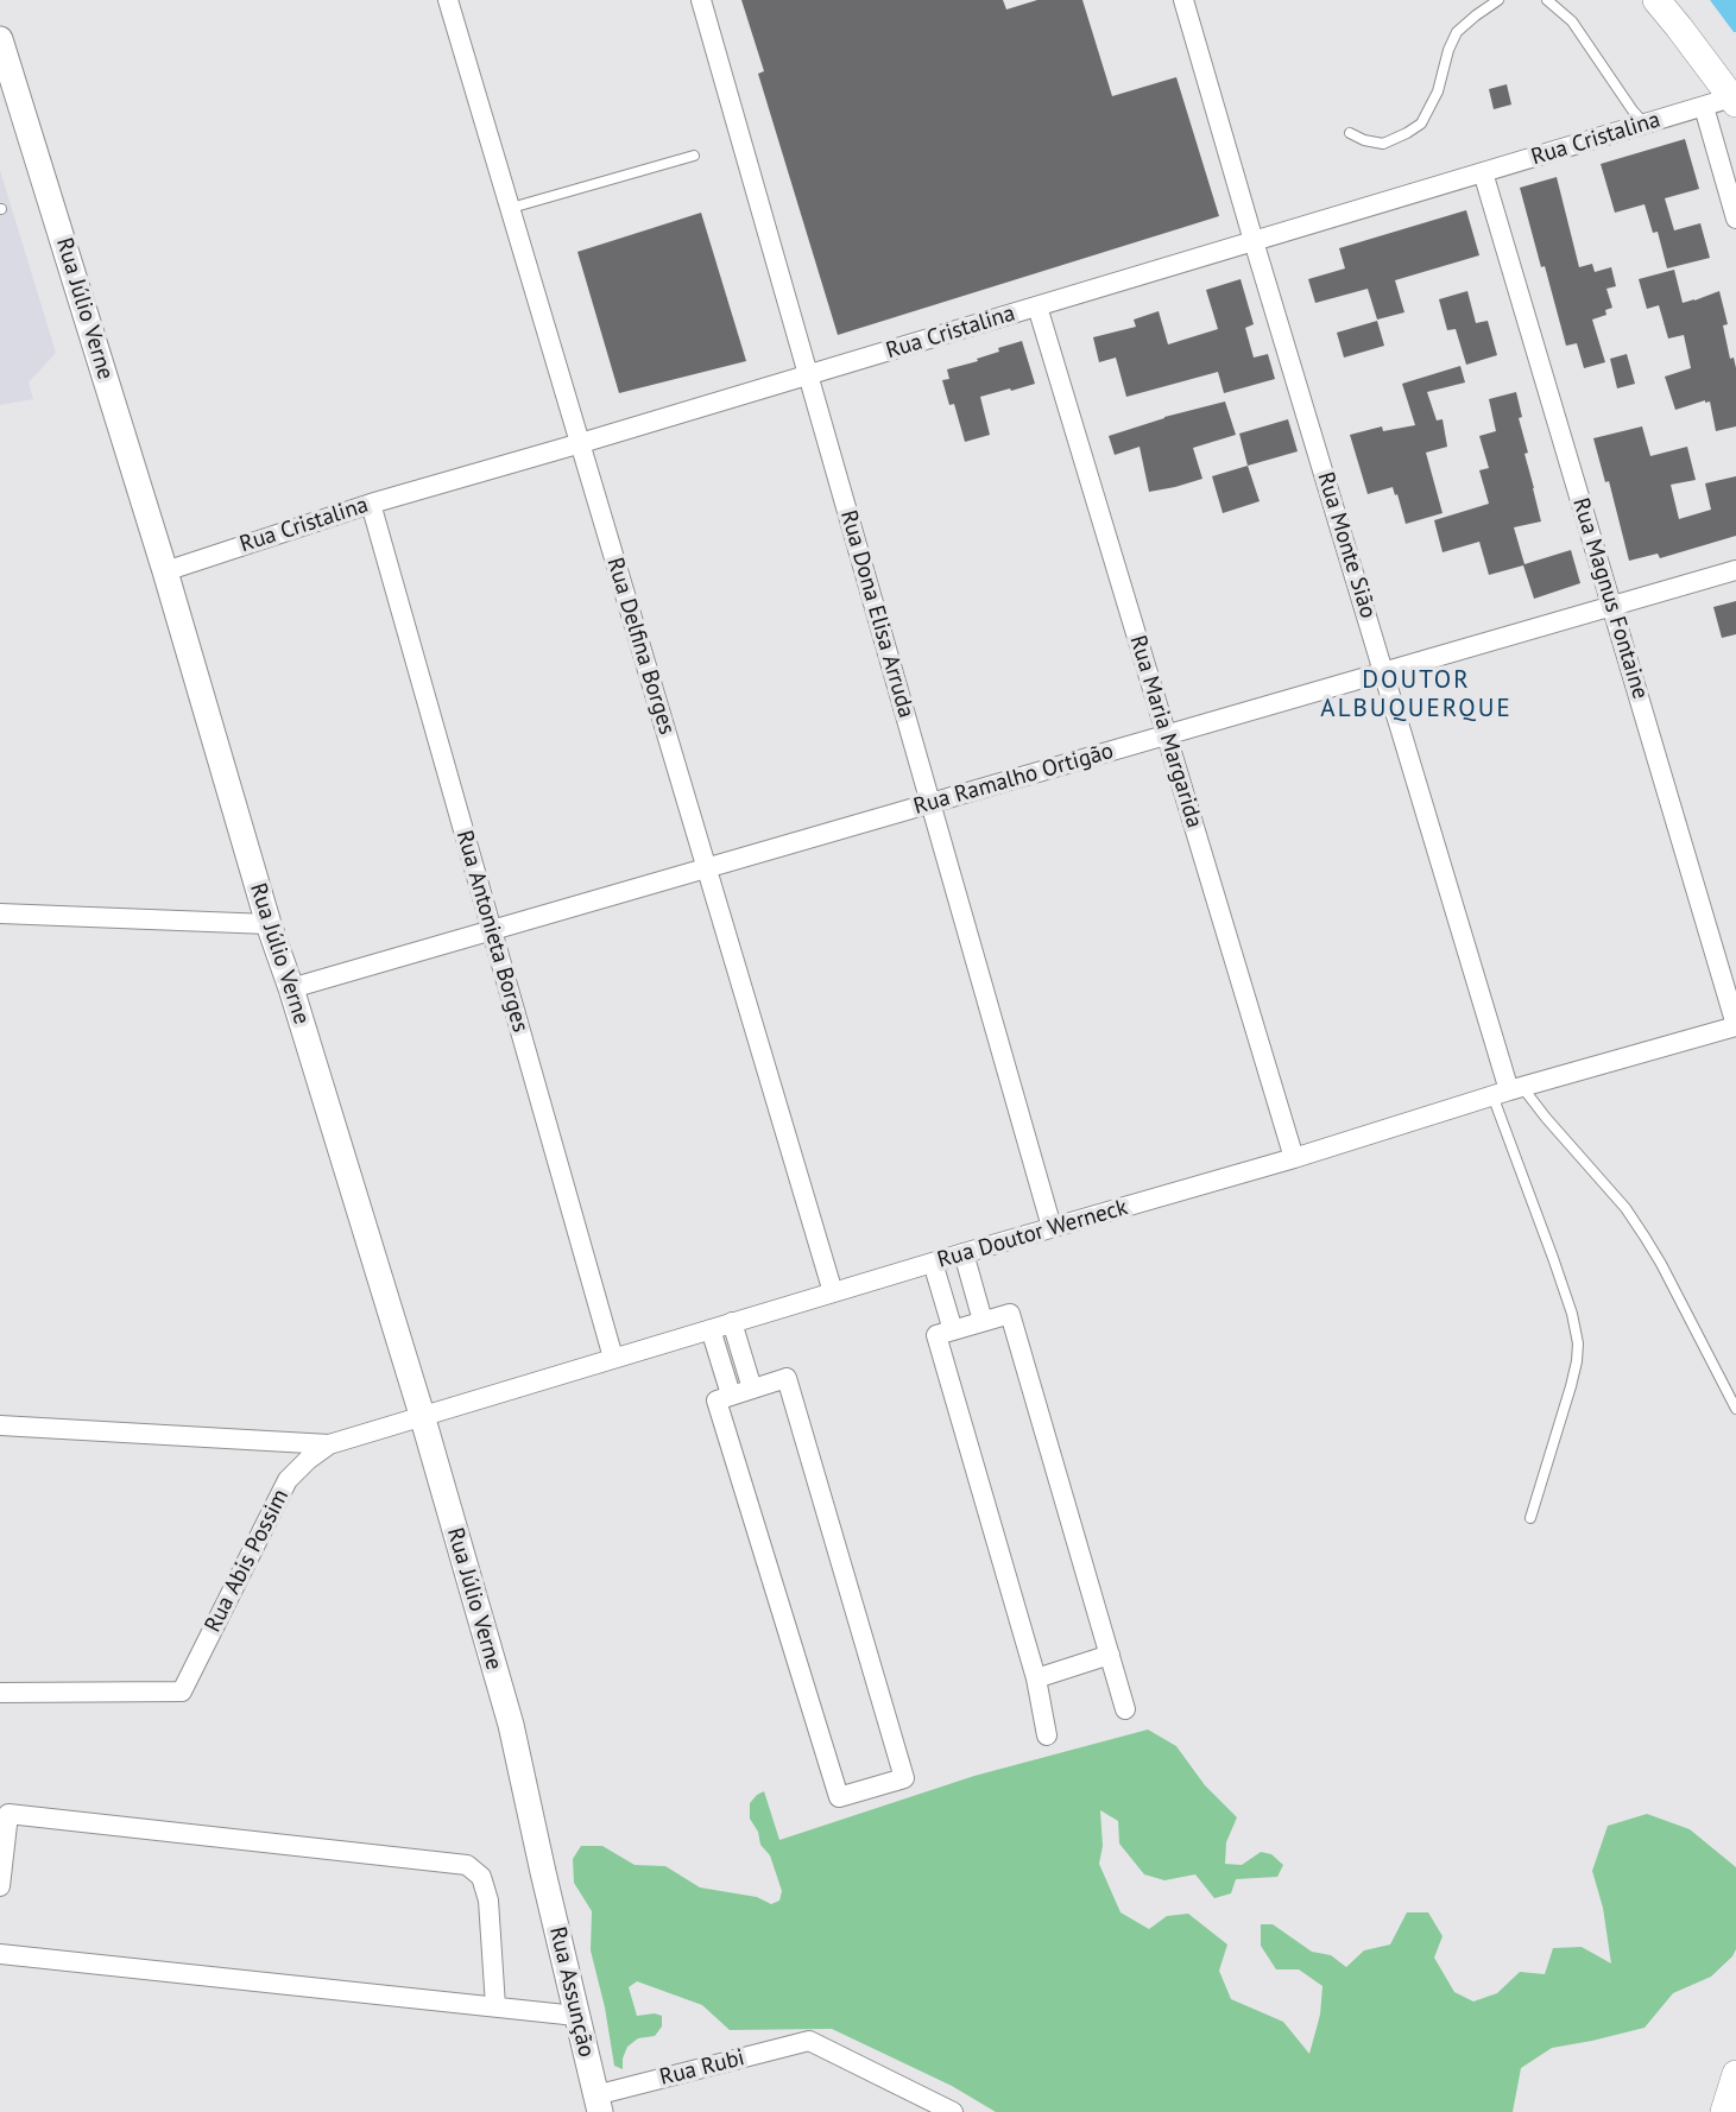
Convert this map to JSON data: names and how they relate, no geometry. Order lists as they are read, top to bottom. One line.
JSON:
{"streets":{"street":["Rua Cristalina","Rua Júlio Verne","Rua Monte Sião","Rua Magnus Fontaine","Rua Dona Elisa Arruda","Rua Delfina Borges","Rua Maria Margarida","Rua Ramalho Ortigão","Rua Antonieta Borges","Rua Doutor Werneck","Rua Abis Possim","Rua Assunção","Rua Rubi"]},"crossings":[["Rua Cristalina","Rua Júlio Verne"],["Rua Cristalina","Rua Monte Sião"],["Rua Cristalina","Rua Magnus Fontaine"],["Rua Cristalina","Rua Dona Elisa Arruda"],["Rua Cristalina","Rua Delfina Borges"],["Rua Cristalina","Rua Maria Margarida"],["Rua Cristalina","Rua Antonieta Borges"],["Rua Júlio Verne","Rua Ramalho Ortigão"],["Rua Júlio Verne","Rua Doutor Werneck"],["Rua Júlio Verne","Rua Assunção"],["Rua Monte Sião","Rua Ramalho Ortigão"],["Rua Monte Sião","Rua Doutor Werneck"],["Rua Magnus Fontaine","Rua Ramalho Ortigão"],["Rua Magnus Fontaine","Rua Doutor Werneck"],["Rua Dona Elisa Arruda","Rua Ramalho Ortigão"],["Rua Dona Elisa Arruda","Rua Doutor Werneck"],["Rua Delfina Borges","Rua Ramalho Ortigão"],["Rua Delfina Borges","Rua Doutor Werneck"],["Rua Maria Margarida","Rua Ramalho Ortigão"],["Rua Maria Margarida","Rua Doutor Werneck"],["Rua Ramalho Ortigão","Rua Antonieta Borges"],["Rua Antonieta Borges","Rua Doutor Werneck"],["Rua Doutor Werneck","Rua Abis Possim"],["Rua Assunção","Rua Rubi"]],"districts":["DOUTOR ALBUQUERQUE"]}
